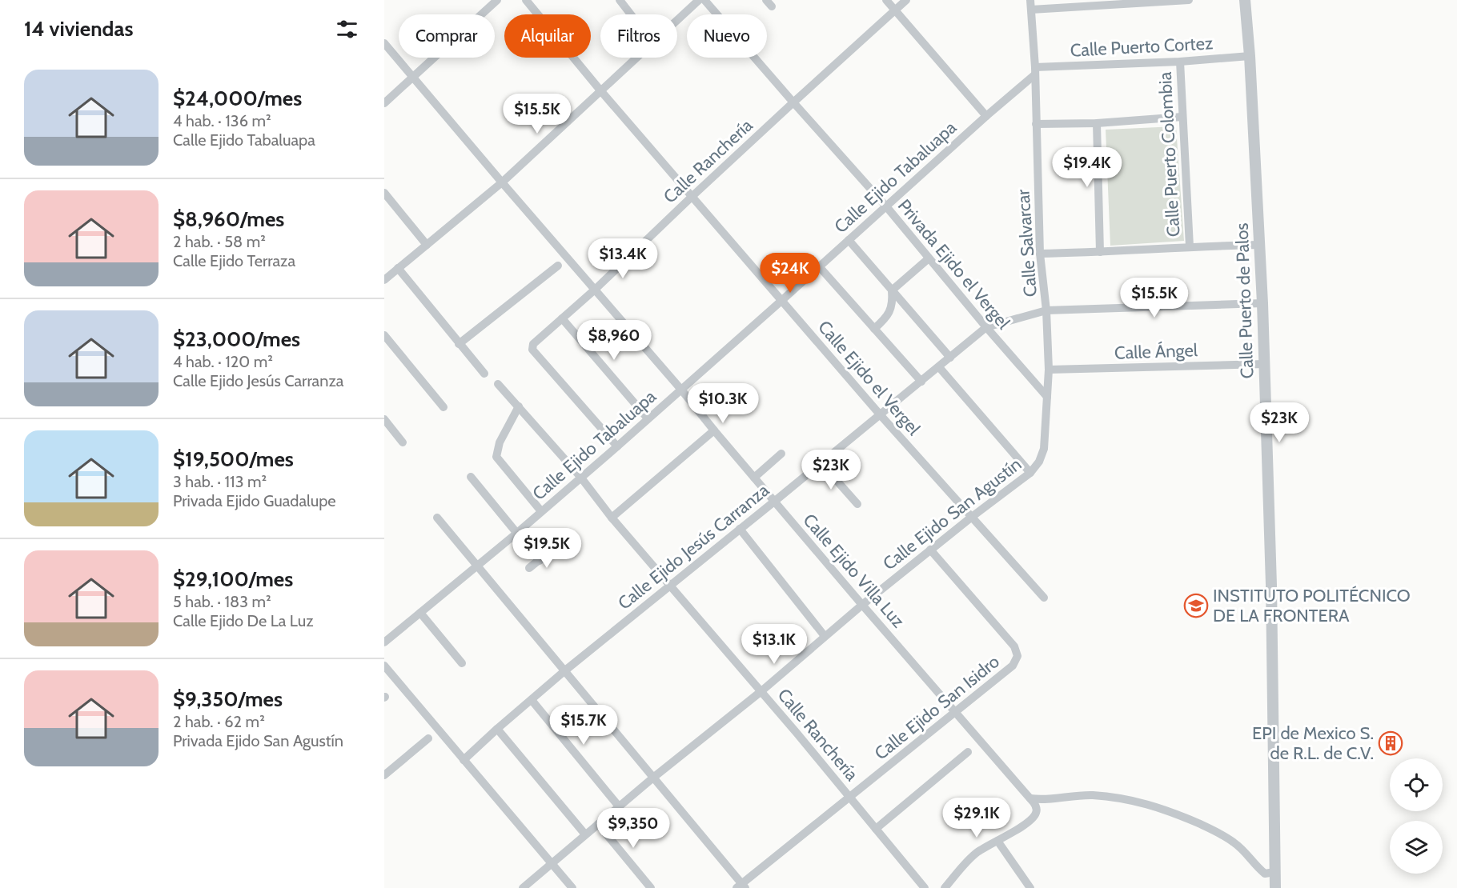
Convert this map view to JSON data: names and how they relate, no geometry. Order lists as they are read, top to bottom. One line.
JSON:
{"streets":{"street":["Calle Puerto Cortez","Calle Puerto Colombia","Calle Ranchería","Calle Ejido Tabaluapa","Calle Salvarcar","Privada Ejido el Vergel","Calle Puerto de Palos","Calle Ángel","Calle Ejido el Vergel","Calle Ejido San Agustín","Calle Ejido Jesús Carranza","Calle Ejido Villa Luz","Calle Ejido San Isidro"]},"crossings":[["Calle Puerto Cortez","Calle Puerto Colombia"],["Calle Puerto Cortez","Calle Ejido Tabaluapa"],["Calle Puerto Cortez","Calle Salvarcar"],["Calle Puerto Cortez","Calle Puerto de Palos"],["Calle Ranchería","Calle Ejido Tabaluapa"],["Calle Ranchería","Privada Ejido el Vergel"],["Calle Ranchería","Calle Ejido el Vergel"],["Calle Ranchería","Calle Ejido San Agustín"],["Calle Ranchería","Calle Ejido Jesús Carranza"],["Calle Ranchería","Calle Ejido Villa Luz"],["Calle Ranchería","Calle Ejido San Isidro"],["Calle Ejido Tabaluapa","Calle Salvarcar"],["Calle Ejido Tabaluapa","Privada Ejido el Vergel"],["Calle Ejido Tabaluapa","Calle Ejido el Vergel"],["Calle Ejido Tabaluapa","Calle Ejido Villa Luz"],["Calle Salvarcar","Privada Ejido el Vergel"],["Calle Salvarcar","Calle Ángel"],["Calle Salvarcar","Calle Ejido San Agustín"],["Calle Salvarcar","Calle Ejido Jesús Carranza"],["Privada Ejido el Vergel","Calle Ejido Jesús Carranza"],["Calle Puerto de Palos","Calle Ángel"],["Calle Puerto de Palos","Calle Ejido Jesús Carranza"],["Calle Ejido el Vergel","Calle Ejido San Agustín"],["Calle Ejido el Vergel","Calle Ejido Jesús Carranza"],["Calle Ejido San Agustín","Calle Ejido Villa Luz"],["Calle Ejido San Agustín","Calle Ejido San Isidro"],["Calle Ejido Jesús Carranza","Calle Ejido Villa Luz"],["Calle Ejido Villa Luz","Calle Ejido San Isidro"]],"places":{"school or university":["INSTITUTO POLITÉCNICO DE LA FRONTERA"],"building":["EPI de Mexico S. de R.L. de C.V."]},"page":{"heading":"14 viviendas","chip":["Comprar","Alquilar","Filtros","Nuevo"],"list":[{"name":"$24,000/mes","note":"4 hab. · 136 m² · Calle Ejido Tabaluapa"},{"name":"$8,960/mes","note":"2 hab. · 58 m² · Calle Ejido Terraza"},{"name":"$23,000/mes","note":"4 hab. · 120 m² · Calle Ejido Jesús Carranza"},{"name":"$19,500/mes","note":"3 hab. · 113 m² · Privada Ejido Guadalupe"},{"name":"$29,100/mes","note":"5 hab. · 183 m² · Calle Ejido De La Luz"},{"name":"$9,350/mes","note":"2 hab. · 62 m² · Privada Ejido San Agustín"}],"price":["$15.5K","$19.4K","$13.4K","$24K","$15.5K","$8,960","$10.3K","$23K","$23K","$19.5K","$13.1K","$15.7K","$29.1K","$9,350"]}}
